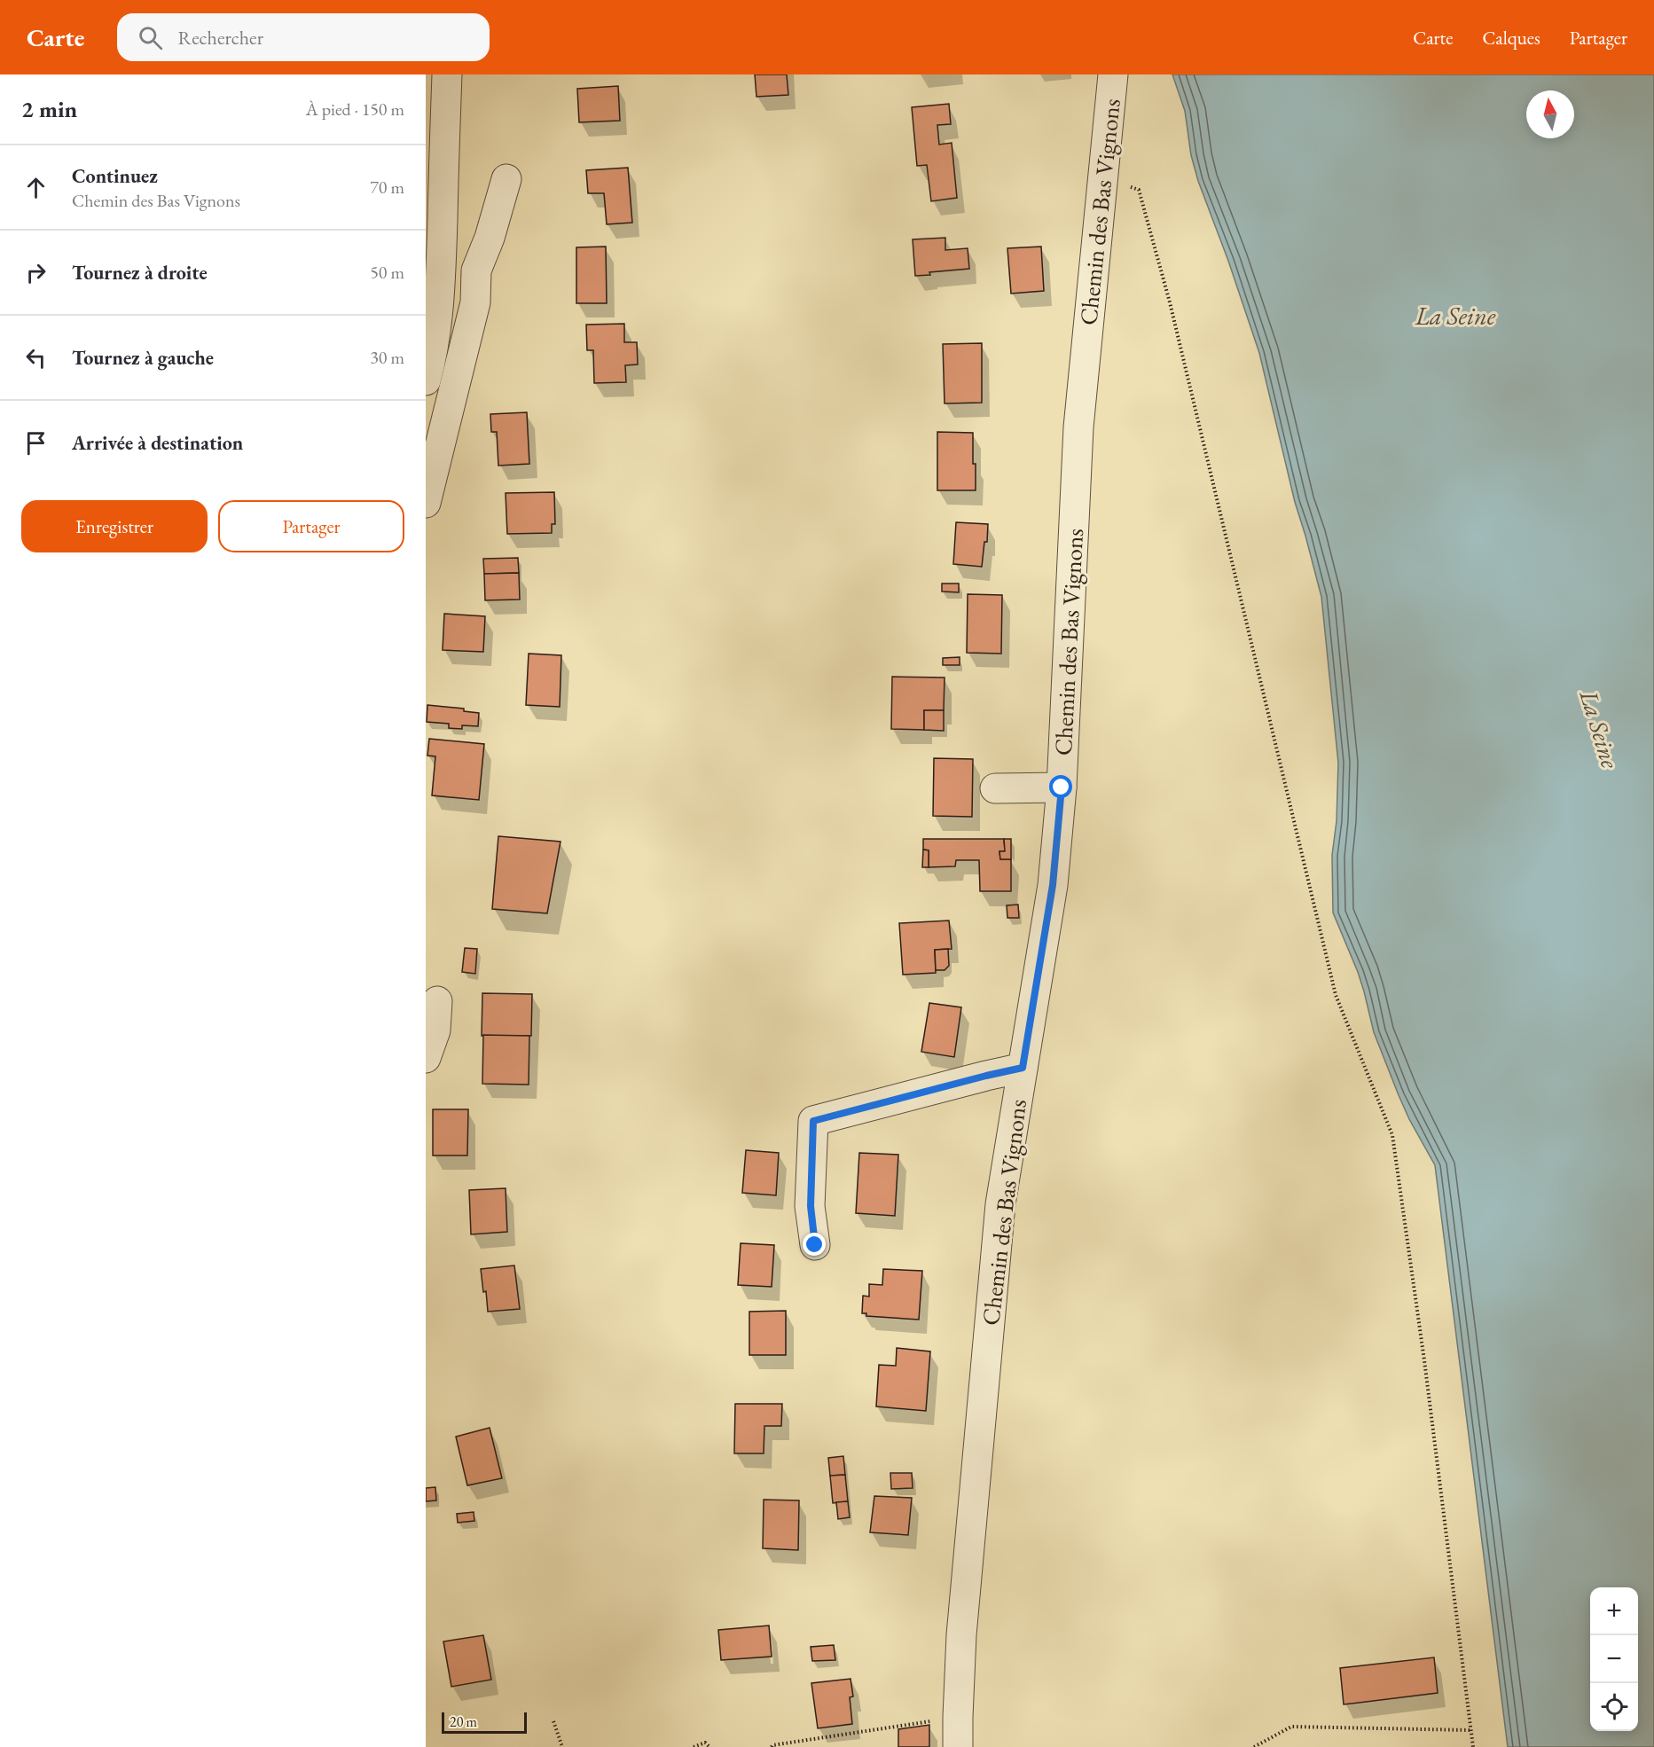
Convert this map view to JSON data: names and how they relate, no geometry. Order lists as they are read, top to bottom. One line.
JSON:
{"streets":{"street":["Chemin des Bas Vignons"]},"water":["La Seine"],"scale_bar":"20 m","north":"top","page":{"header":"Carte","search":"Rechercher","nav":["Carte","Calques","Partager"],"heading":["2 min","À pied · 150 m"],"list":[["Continuez","Chemin des Bas Vignons","70 m"],["Tournez à droite","50 m"],["Tournez à gauche","30 m"],"Arrivée à destination"],"buttons":["Enregistrer","Partager"],"map_buttons":["+","−"],"scale":"20 m"}}
